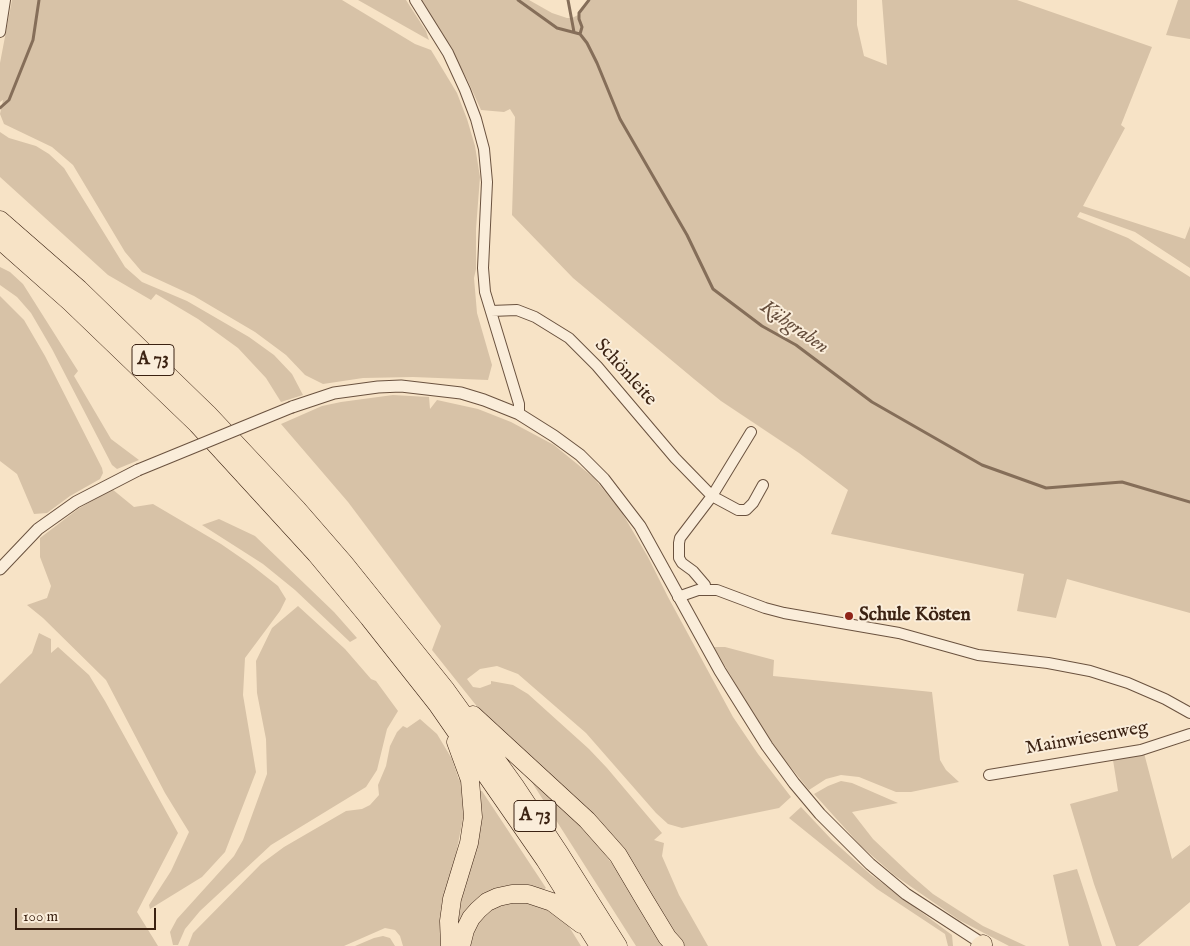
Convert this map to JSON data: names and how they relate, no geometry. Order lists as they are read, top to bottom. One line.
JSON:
{"streets":{"highway":["A 73"],"street":["Schönleite","Mainwiesenweg"]},"water":["Kühgraben"],"places":["Schule Kösten"],"scale_bar":"100 m"}
